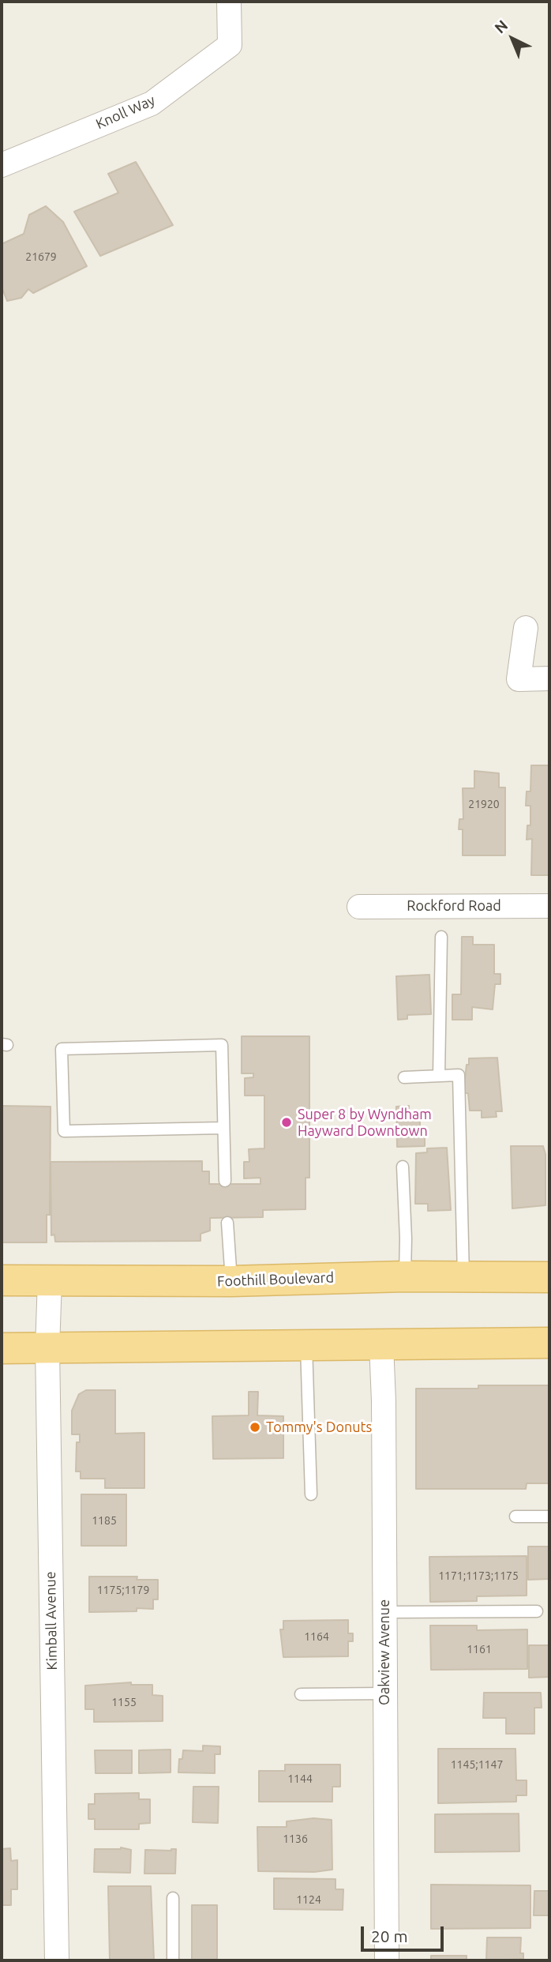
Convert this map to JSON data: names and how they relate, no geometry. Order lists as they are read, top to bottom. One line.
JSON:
{"streets":{"main road":["Foothill Boulevard"],"street":["Knoll Way","Rockford Road","Kimball Avenue","Oakview Avenue"]},"crossings":[["Foothill Boulevard","Kimball Avenue"]],"places":["Super 8 by Wyndham Hayward Downtown","Tommy's Donuts"],"house_numbers":["21679","21920","1185","1171;1173;1175","1175;1179","1164","1161","1155","1145;1147","1144","1136","1124"],"scale_bar":"20 m","north":"top left"}
